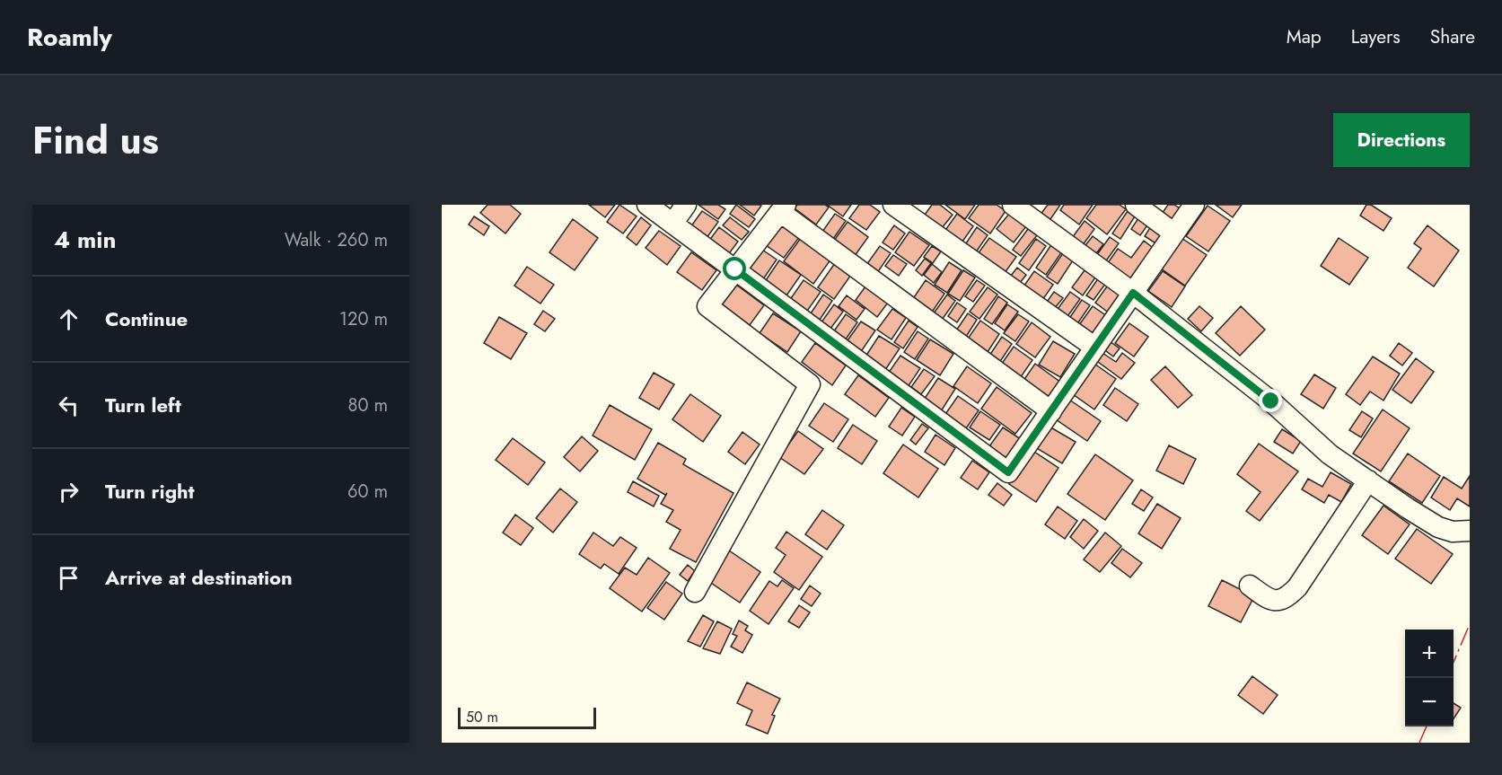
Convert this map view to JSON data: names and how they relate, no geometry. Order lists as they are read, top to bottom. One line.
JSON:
{"scale_bar":"50 m","page":{"header":"Roamly","nav":["Map","Layers","Share"],"title":"Find us","buttons":"Directions","heading":["4 min","Walk · 260 m"],"list":[["Continue","120 m"],["Turn left","80 m"],["Turn right","60 m"],"Arrive at destination"],"map_buttons":["+","−"],"scale":"50 m"}}
